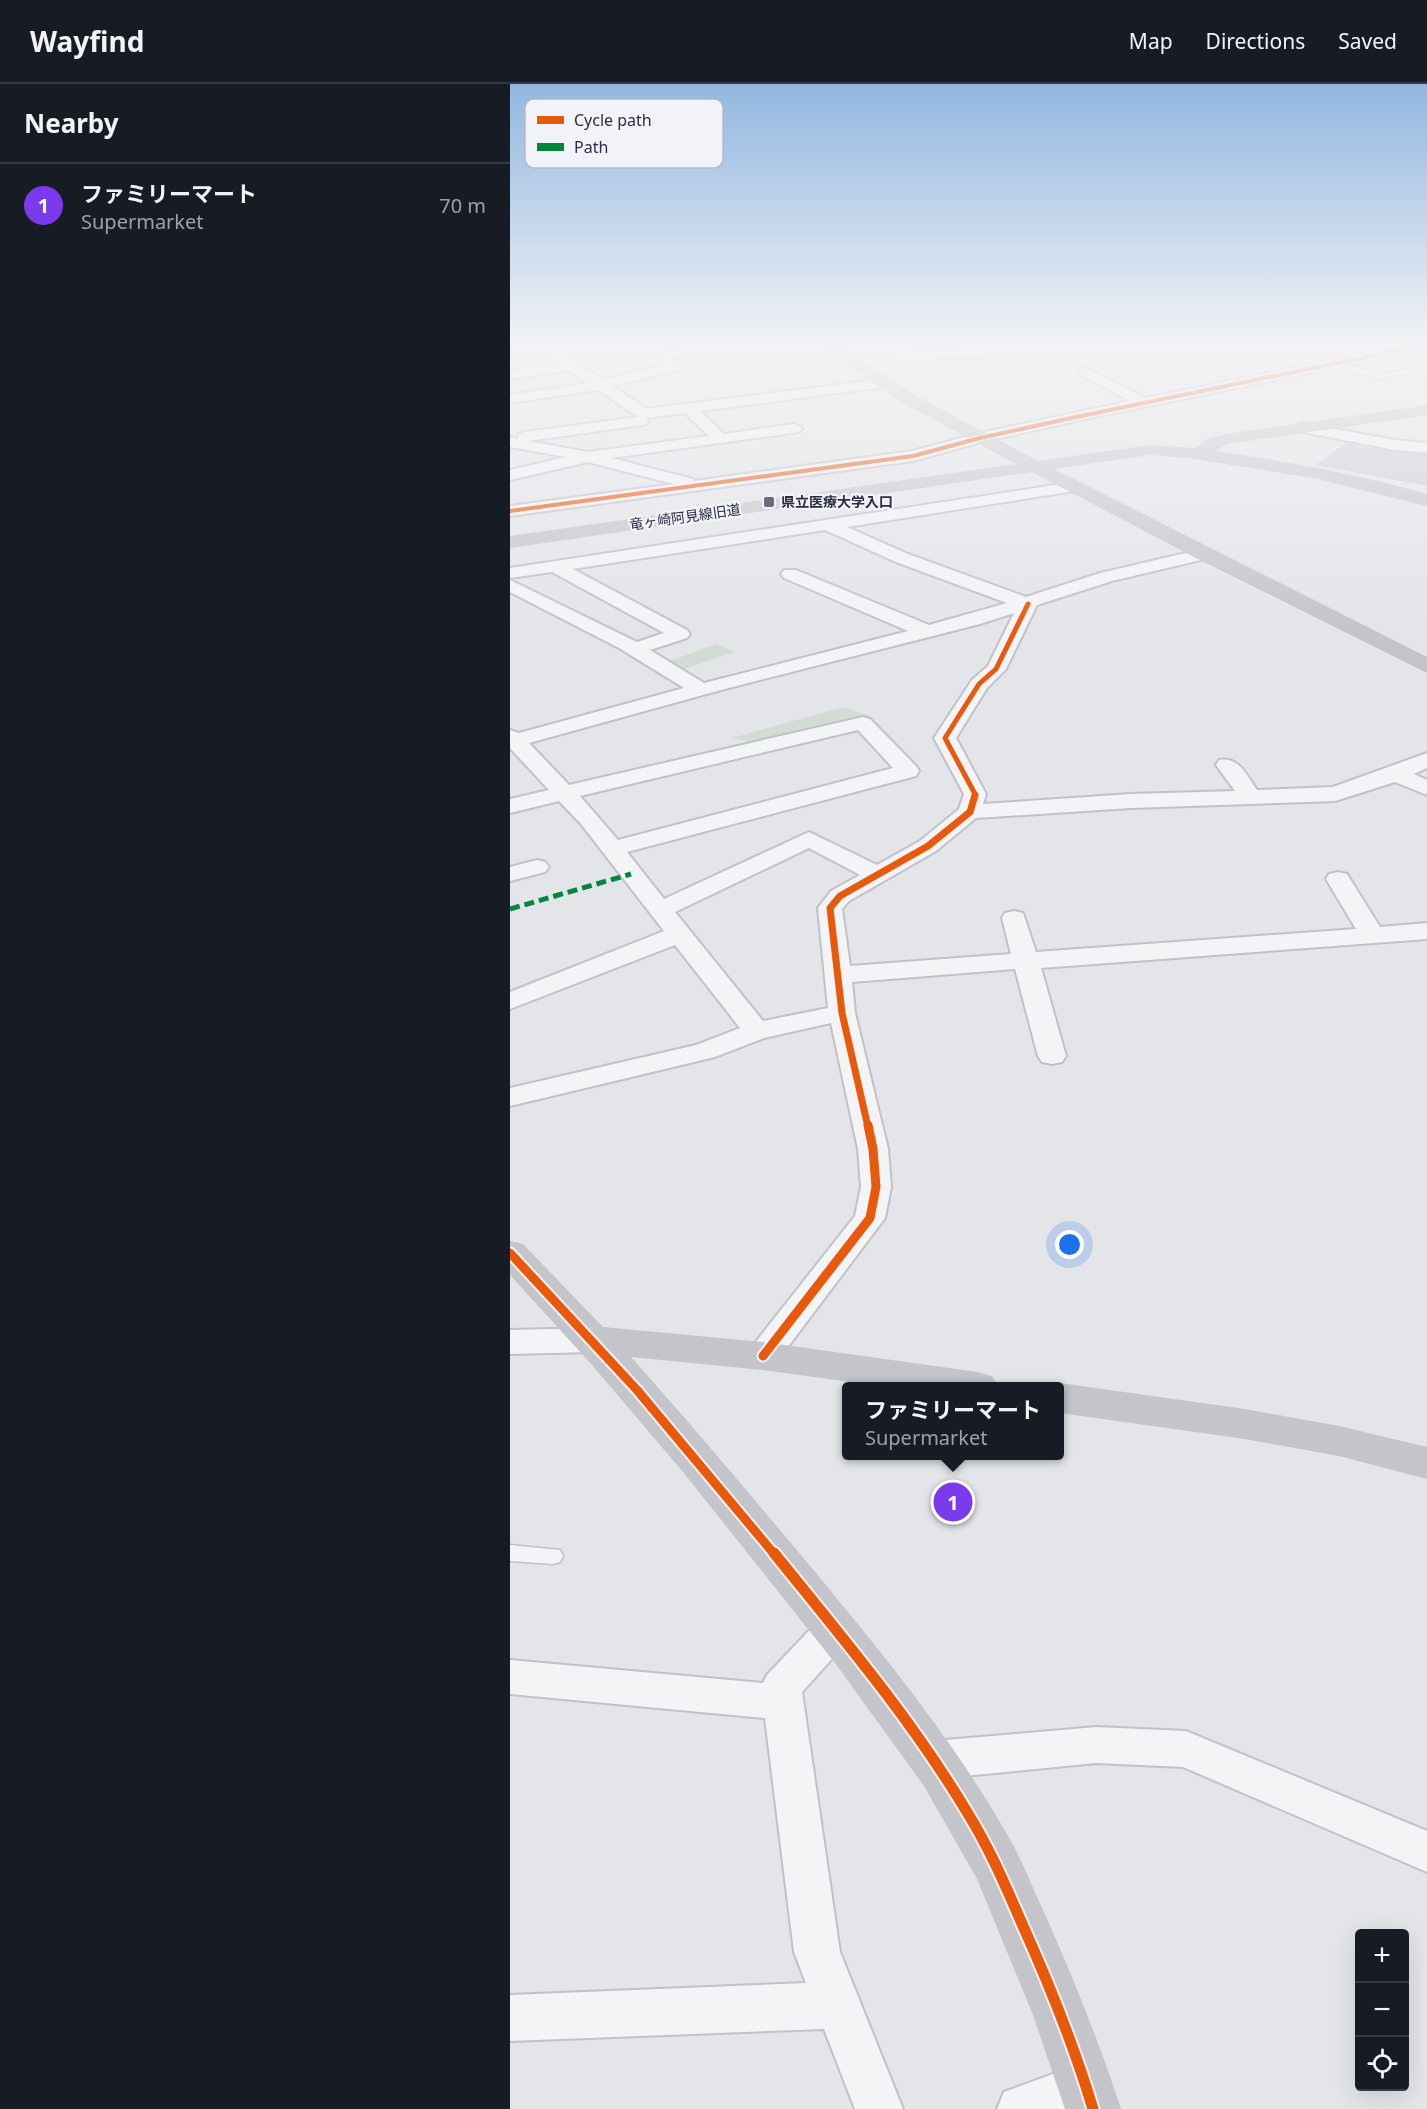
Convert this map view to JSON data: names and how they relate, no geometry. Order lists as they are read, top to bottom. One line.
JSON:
{"streets":{"street":["竜ヶ崎阿見線旧道"]},"places":{"transit":["県立医療大学入口"]},"legend":["Cycle path","Path"],"page":{"header":"Wayfind","nav":["Map","Directions","Saved"],"heading":"Nearby","list":[{"mark":"1","name":"ファミリーマート","note":"Supermarket","value":"70 m"}],"popup":["ファミリーマート","Supermarket"],"pins":"1","map_buttons":["+","−"]}}
